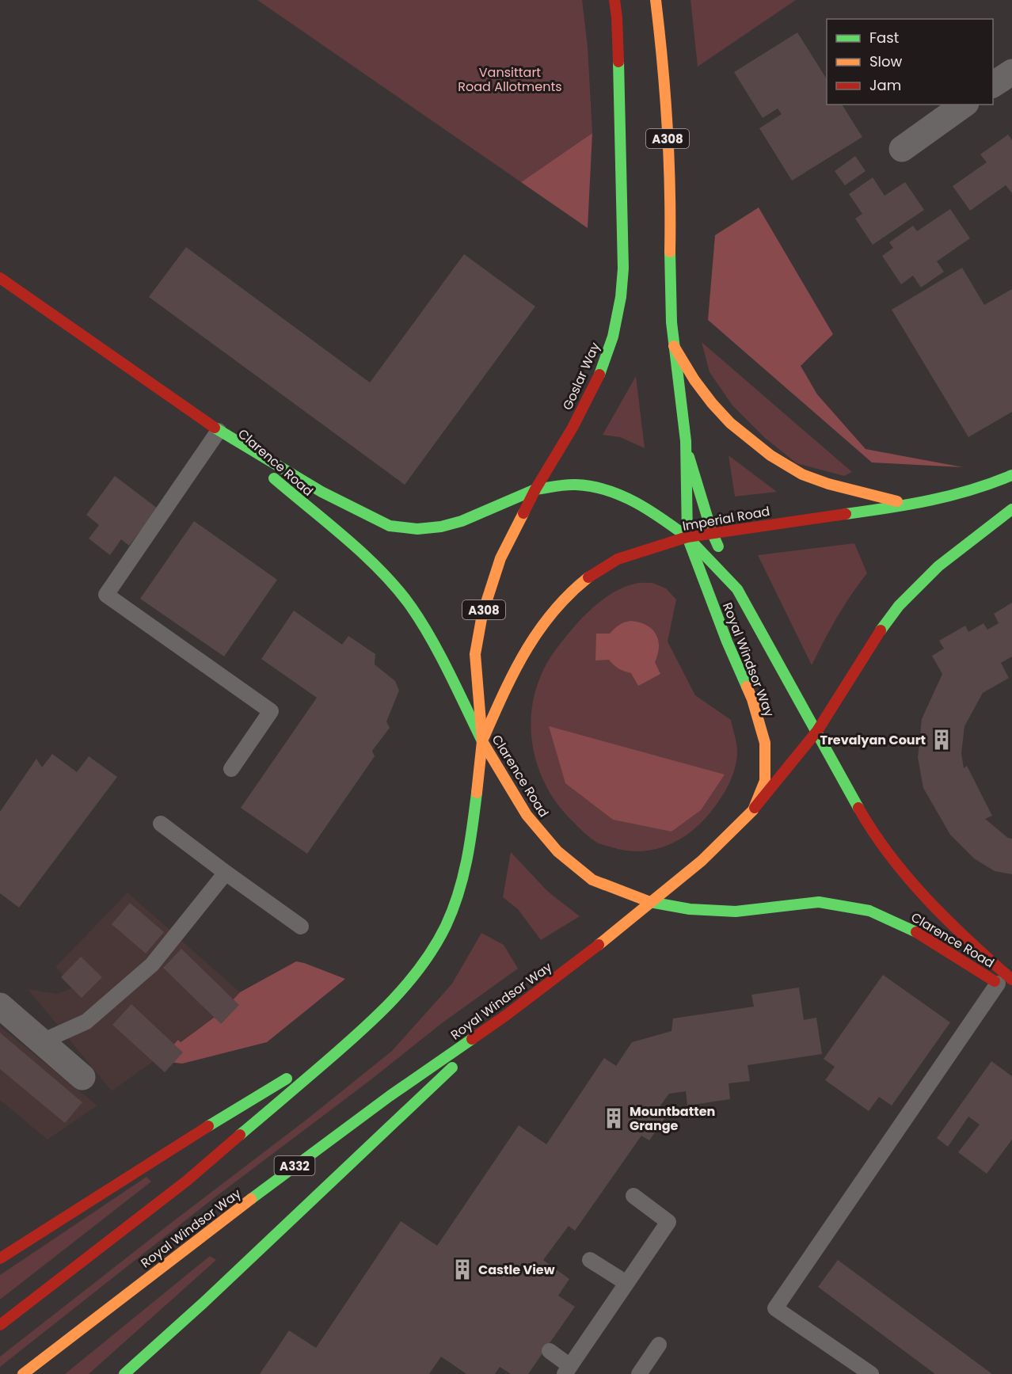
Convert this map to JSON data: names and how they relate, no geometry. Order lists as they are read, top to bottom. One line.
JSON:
{"streets":{"main road":["A308","Goslar Way","Clarence Road","Imperial Road","Royal Windsor Way","A332"]},"crossings":[["A308","Clarence Road"],["A308","Imperial Road"],["A308","Royal Windsor Way"],["Goslar Way","Clarence Road"],["Goslar Way","Imperial Road"],["Clarence Road","Imperial Road"],["Clarence Road","Royal Windsor Way"],["Imperial Road","Royal Windsor Way"]],"parks":["Vansittart Road Allotments"],"places":{"building":["Trevalyan Court","Mountbatten Grange","Castle View"]},"legend":["Fast","Slow","Jam"]}
